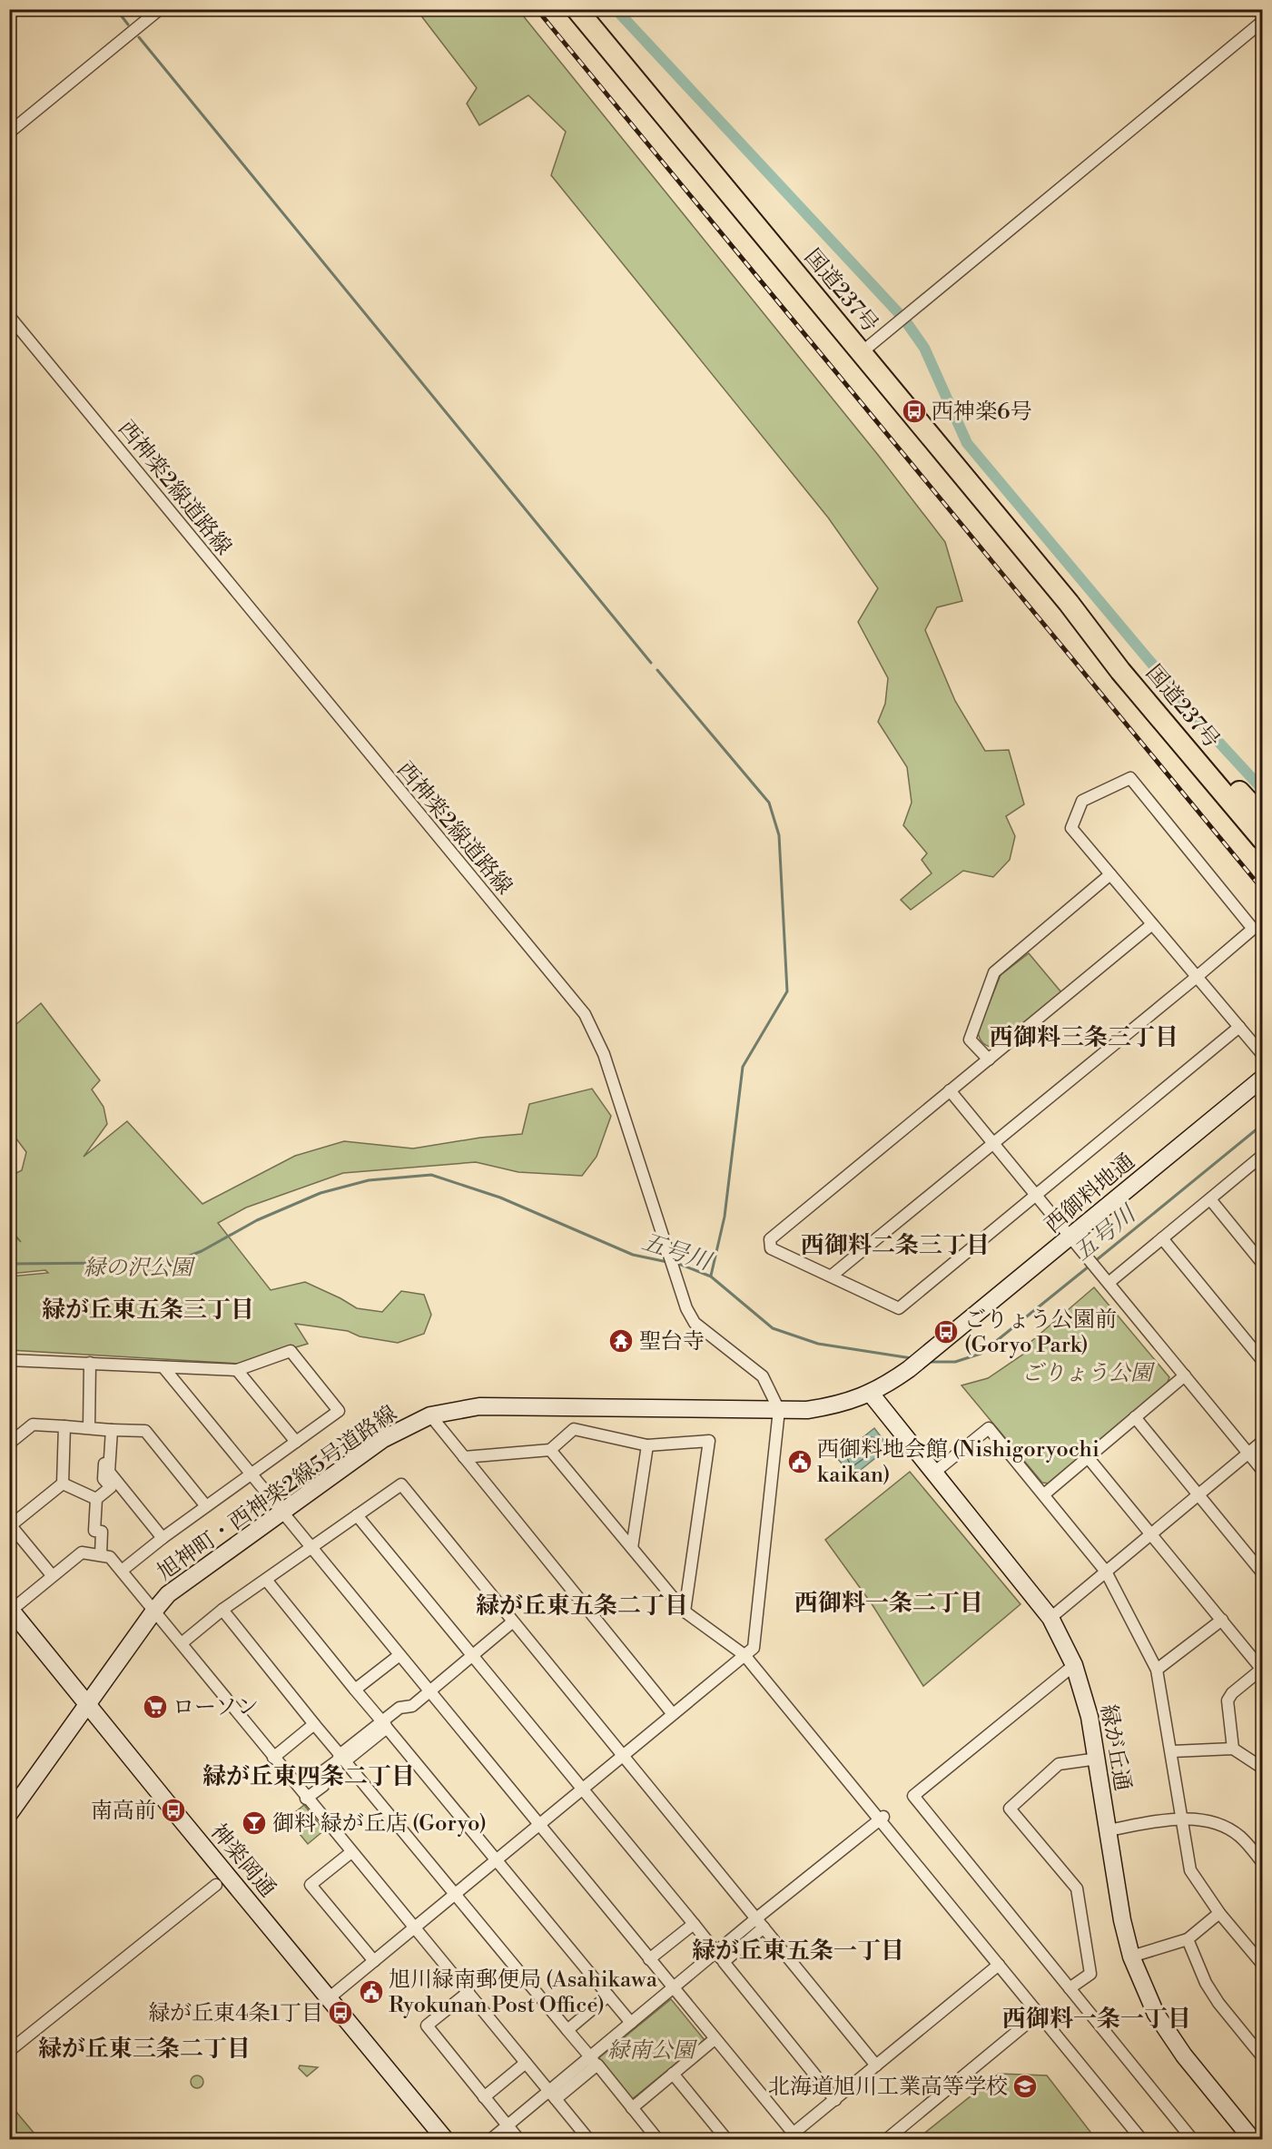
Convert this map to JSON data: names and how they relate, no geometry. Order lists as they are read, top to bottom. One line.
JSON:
{"streets":{"highway":["国道237号"],"street":["西神楽2線道路線","西御料地通","旭神町・西神楽2線5号道路線","緑が丘通","神楽岡通"]},"crossings":[["西神楽2線道路線","旭神町・西神楽2線5号道路線"],["西御料地通","旭神町・西神楽2線5号道路線"],["西御料地通","緑が丘通"],["旭神町・西神楽2線5号道路線","緑が丘通"],["旭神町・西神楽2線5号道路線","神楽岡通"]],"districts":["西御料三条三丁目","西御料二条三丁目","緑が丘東五条三丁目","西御料一条二丁目","緑が丘東五条二丁目","緑が丘東四条二丁目","緑が丘東五条一丁目","西御料一条一丁目","緑が丘東三条二丁目"],"water":["五号川"],"parks":["緑の沢公園","ごりょう公園","緑南公園"],"places":{"bus stop":["西神楽6号","ごりょう公園前 (Goryo Park)","南高前","緑が丘東4条1丁目"],"temple":["聖台寺"],"public building":["西御料地会館 (Nishigoryochi kaikan)","旭川緑南郵便局 (Asahikawa Ryokunan Post Office)"],"supermarket":["ローソン"],"bar":["御料 緑が丘店 (Goryo)"],"school or university":["北海道旭川工業高等学校"]}}
